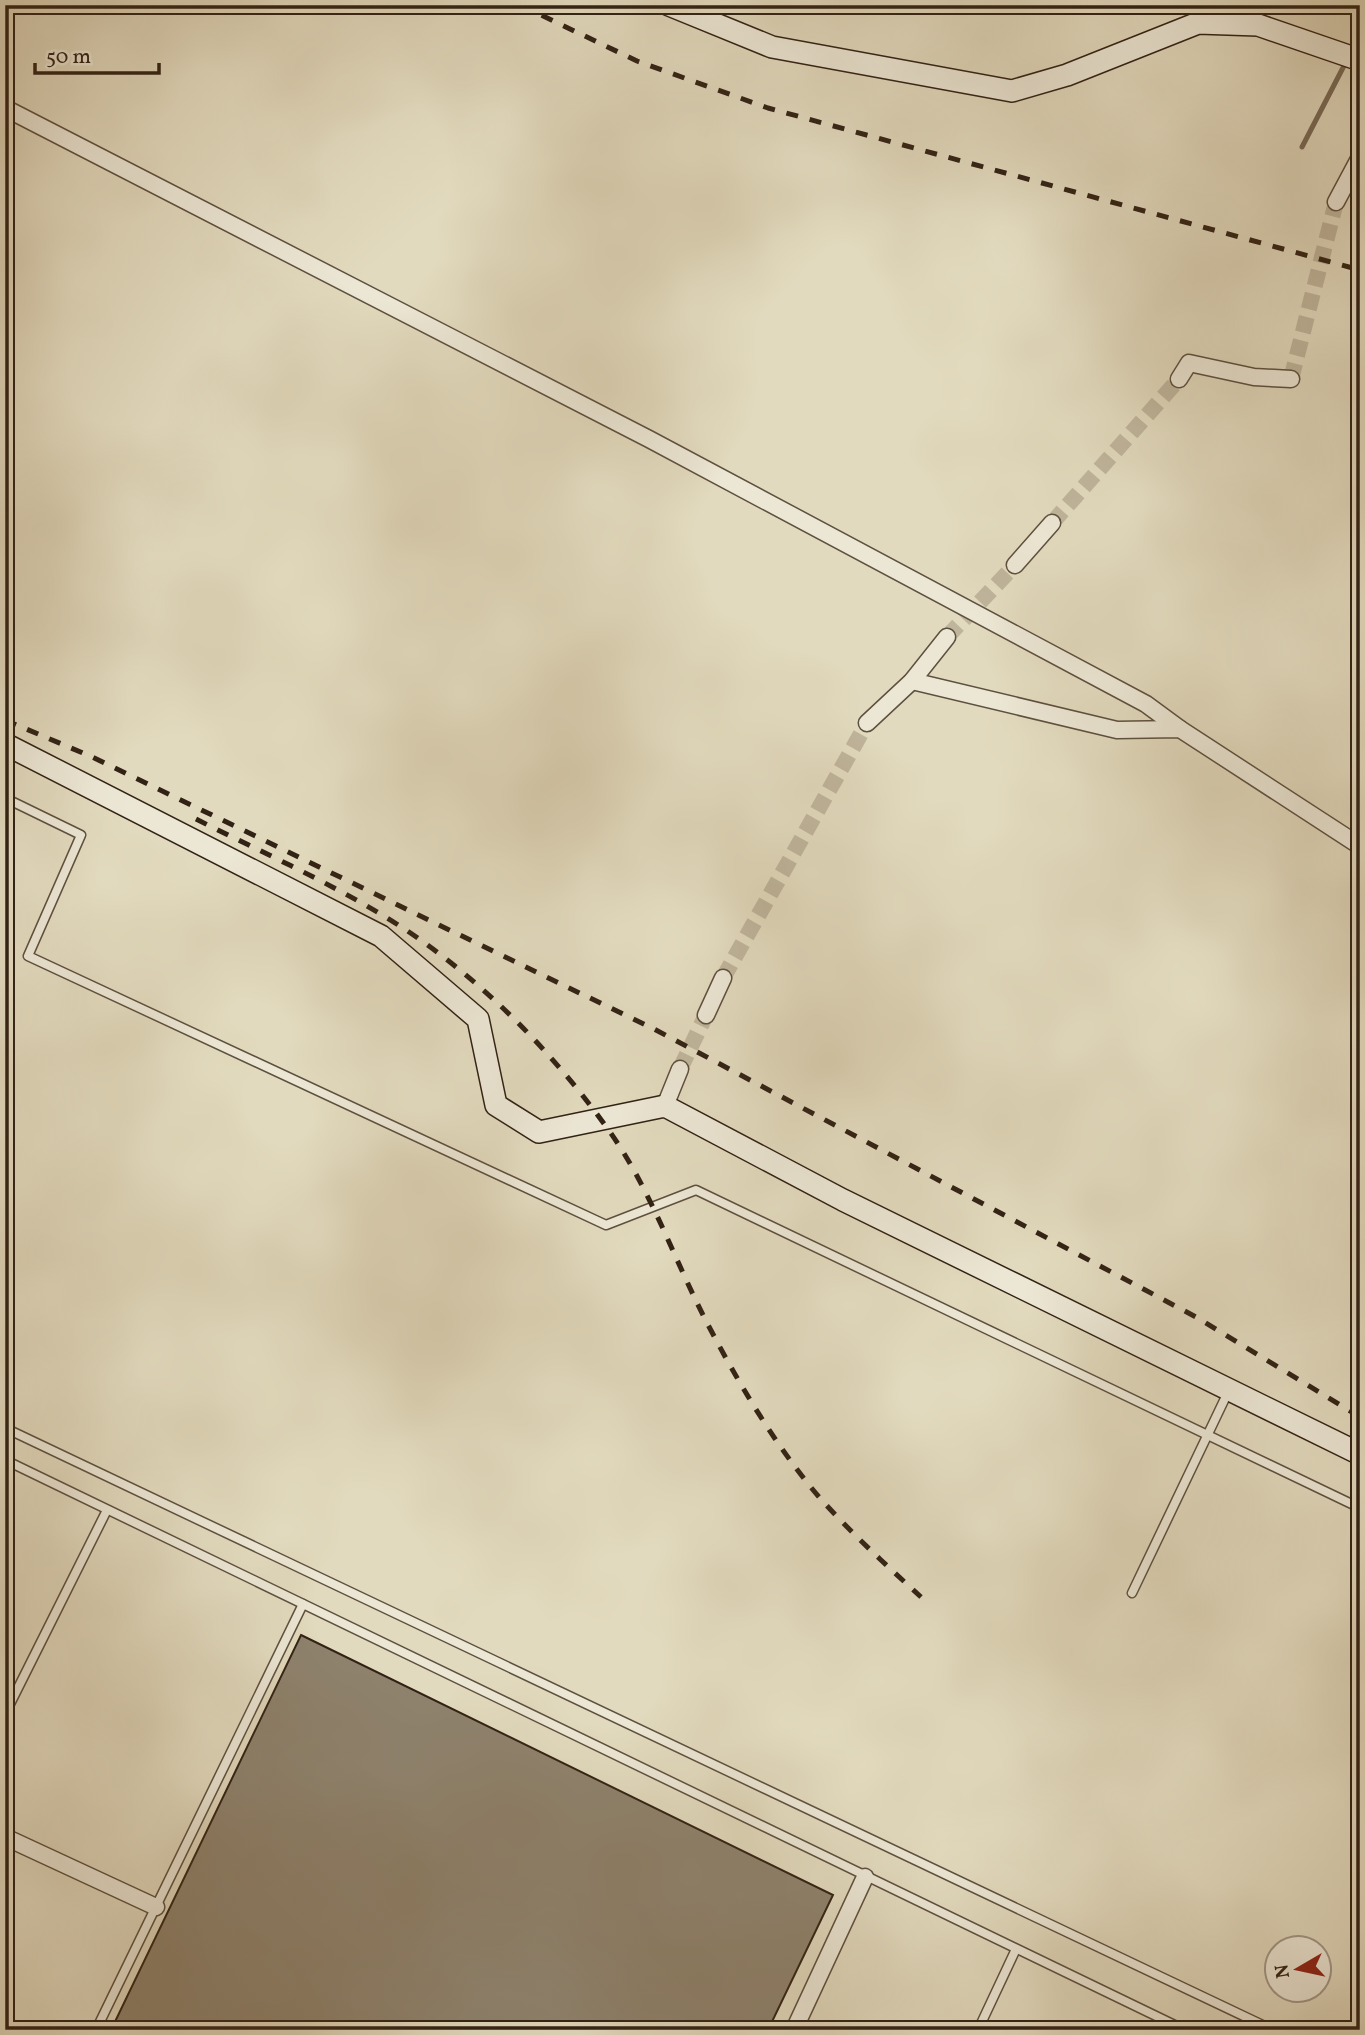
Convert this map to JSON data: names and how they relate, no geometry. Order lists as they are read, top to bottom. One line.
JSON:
{"scale_bar":"50 m","north":"left"}
